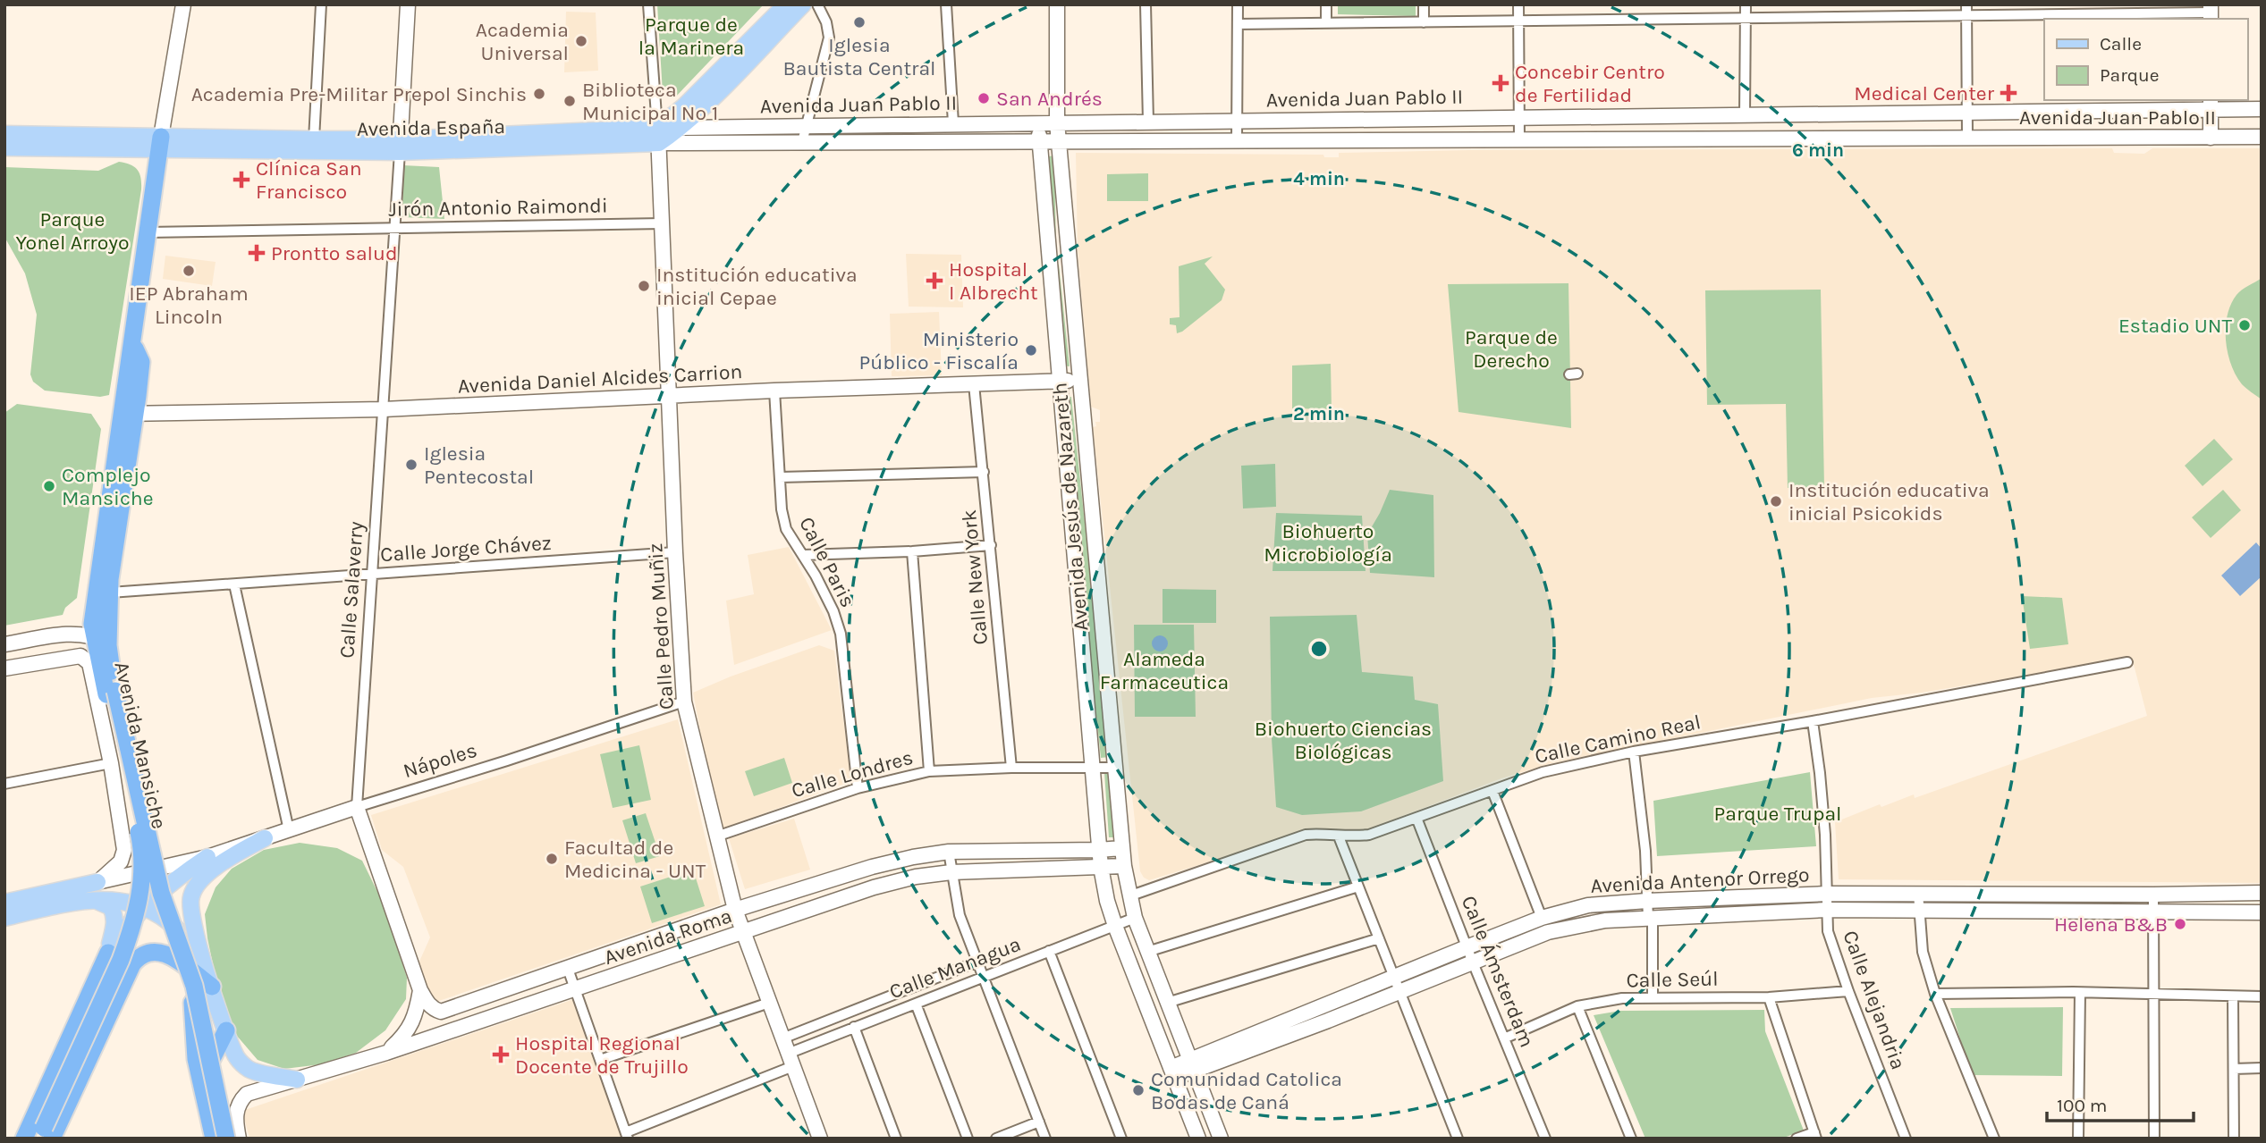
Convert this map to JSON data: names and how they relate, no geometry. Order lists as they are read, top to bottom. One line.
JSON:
{"streets":{"highway":["Avenida Mansiche"],"main road":["Avenida Juan Pablo II","Avenida España","Avenida Daniel Alcides Carrion","Avenida Jesús de Nazareth","Calle Salaverry","Calle Pedro Muñiz","Nápoles","Avenida Antenor Orrego","Avenida Roma"],"street":["Jirón Antonio Raimondi","Calle Jorge Chávez","Calle Paris","Calle New York","Calle Camino Real","Calle Londres","Calle Managua","Calle Ámsterdam","Calle Seúl","Calle Alejandria"]},"crossings":[["Avenida Juan Pablo II","Avenida España"],["Avenida Juan Pablo II","Avenida Jesús de Nazareth"],["Avenida Juan Pablo II","Calle Pedro Muñiz"],["Avenida España","Calle Salaverry"],["Avenida España","Calle Pedro Muñiz"],["Avenida España","Avenida Mansiche"],["Jirón Antonio Raimondi","Calle Salaverry"],["Jirón Antonio Raimondi","Calle Pedro Muñiz"],["Jirón Antonio Raimondi","Avenida Mansiche"],["Avenida Daniel Alcides Carrion","Avenida Jesús de Nazareth"],["Avenida Daniel Alcides Carrion","Calle Paris"],["Avenida Daniel Alcides Carrion","Calle New York"],["Avenida Daniel Alcides Carrion","Calle Salaverry"],["Avenida Daniel Alcides Carrion","Calle Pedro Muñiz"],["Avenida Daniel Alcides Carrion","Avenida Mansiche"],["Avenida Jesús de Nazareth","Calle Camino Real"],["Avenida Jesús de Nazareth","Calle Londres"],["Avenida Jesús de Nazareth","Avenida Antenor Orrego"],["Avenida Jesús de Nazareth","Avenida Roma"],["Avenida Jesús de Nazareth","Calle Managua"],["Calle Jorge Chávez","Calle Salaverry"],["Calle Jorge Chávez","Calle Pedro Muñiz"],["Calle Jorge Chávez","Avenida Mansiche"],["Calle Paris","Calle Londres"],["Calle New York","Calle Londres"],["Calle Salaverry","Nápoles"],["Calle Salaverry","Avenida Roma"],["Calle Pedro Muñiz","Nápoles"],["Calle Pedro Muñiz","Calle Londres"],["Calle Pedro Muñiz","Avenida Roma"],["Calle Pedro Muñiz","Calle Managua"],["Calle Camino Real","Calle Ámsterdam"],["Calle Camino Real","Calle Alejandria"],["Avenida Mansiche","Nápoles"],["Avenida Antenor Orrego","Calle Ámsterdam"],["Avenida Antenor Orrego","Calle Alejandria"],["Calle Ámsterdam","Calle Seúl"],["Calle Seúl","Calle Alejandria"]],"parks":["Parque de la Marinera","Parque Yonel Arroyo","Parque de Derecho","Biohuerto Microbiología","Alameda Farmaceutica","Biohuerto Ciencias Biológicas","Parque Trupal"],"places":{"other":["Iglesia Bautista Central","Academia Universal","Academia Pre-Militar Prepol Sinchis","San Andrés","Biblioteca Municipal No 1","IEP Abraham Lincoln","Institución educativa inicial Cepae","Estadio UNT","Ministerio Público - Fiscalía","Iglesia Pentecostal","Complejo Mansiche","Institución educativa inicial Psicokids","Facultad de Medicina - UNT","Helena B&B","Comunidad Catolica Bodas de Caná"],"health":["Concebir Centro de Fertilidad","Medical Center","Clínica San Francisco","Prontto salud","Hospital I Albrecht","Hospital Regional Docente de Trujillo"]},"legend":["Calle","Parque"],"scale_bar":"100 m","rings":["6 min","4 min","2 min"]}
